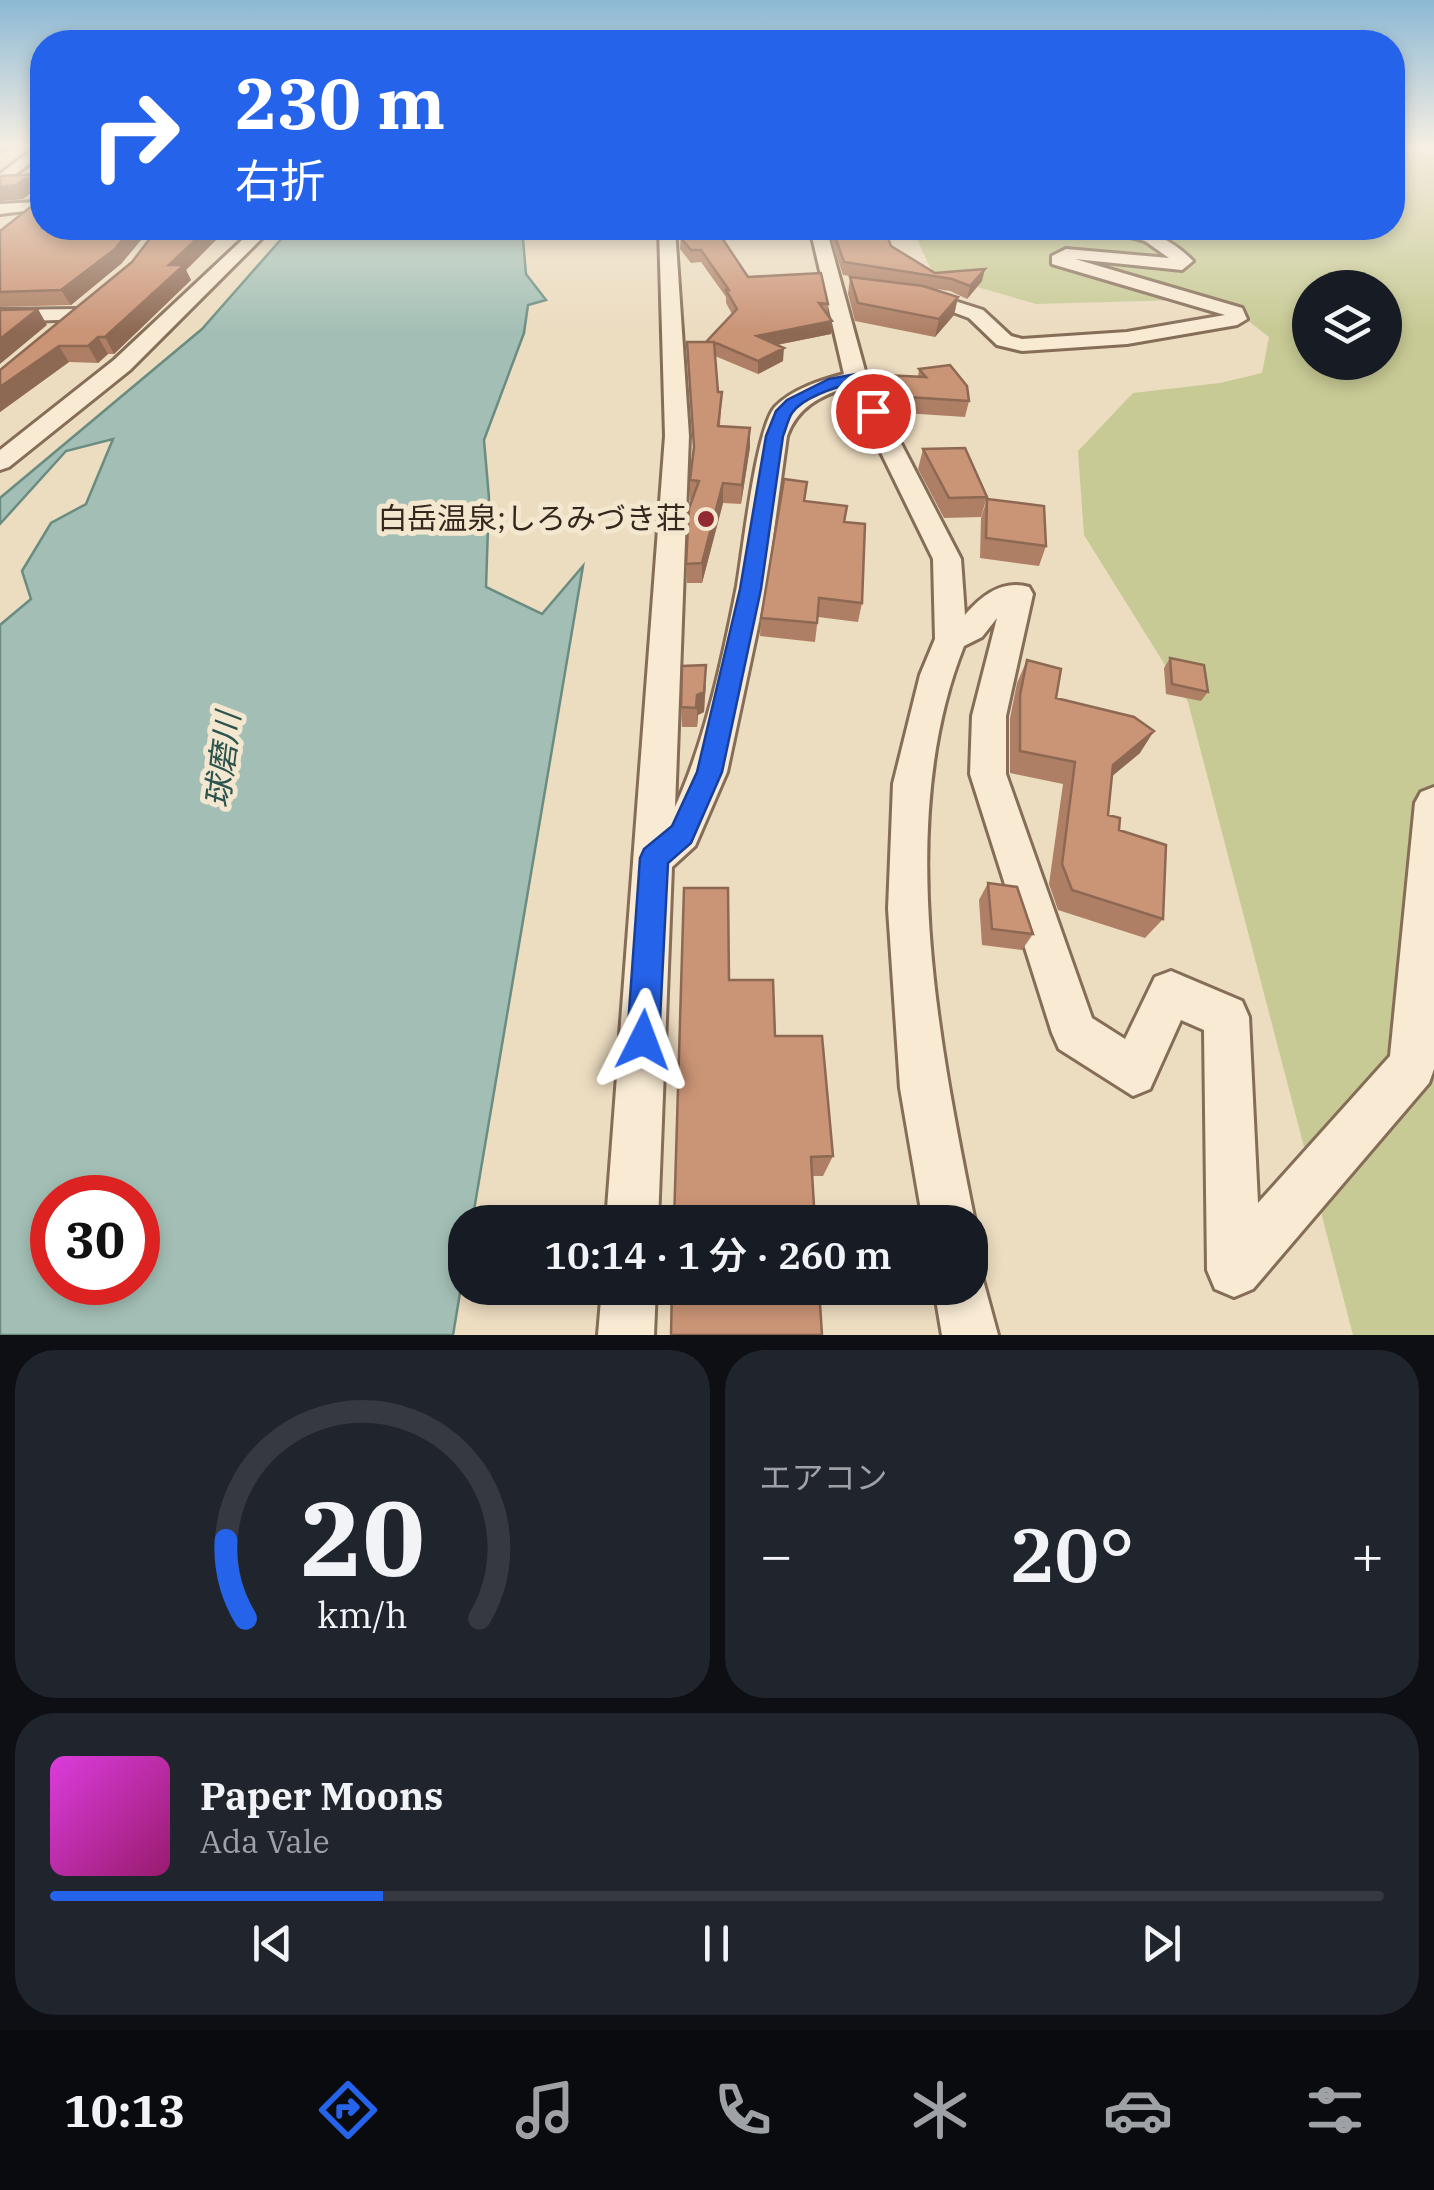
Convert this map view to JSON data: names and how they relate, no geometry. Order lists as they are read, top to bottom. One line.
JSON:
{"water":["球磨川"],"places":["白岳温泉;しろみづき荘"],"page":{"turn":["230 m","右折"],"limit":"30","trip":"10:14 · 1 分 · 260 m","tile":"エアコン","heat":["−","20°","+"],"song":["Paper Moons","Ada Vale"],"tabs":"10:13","gauge":["20","km/h"]}}
